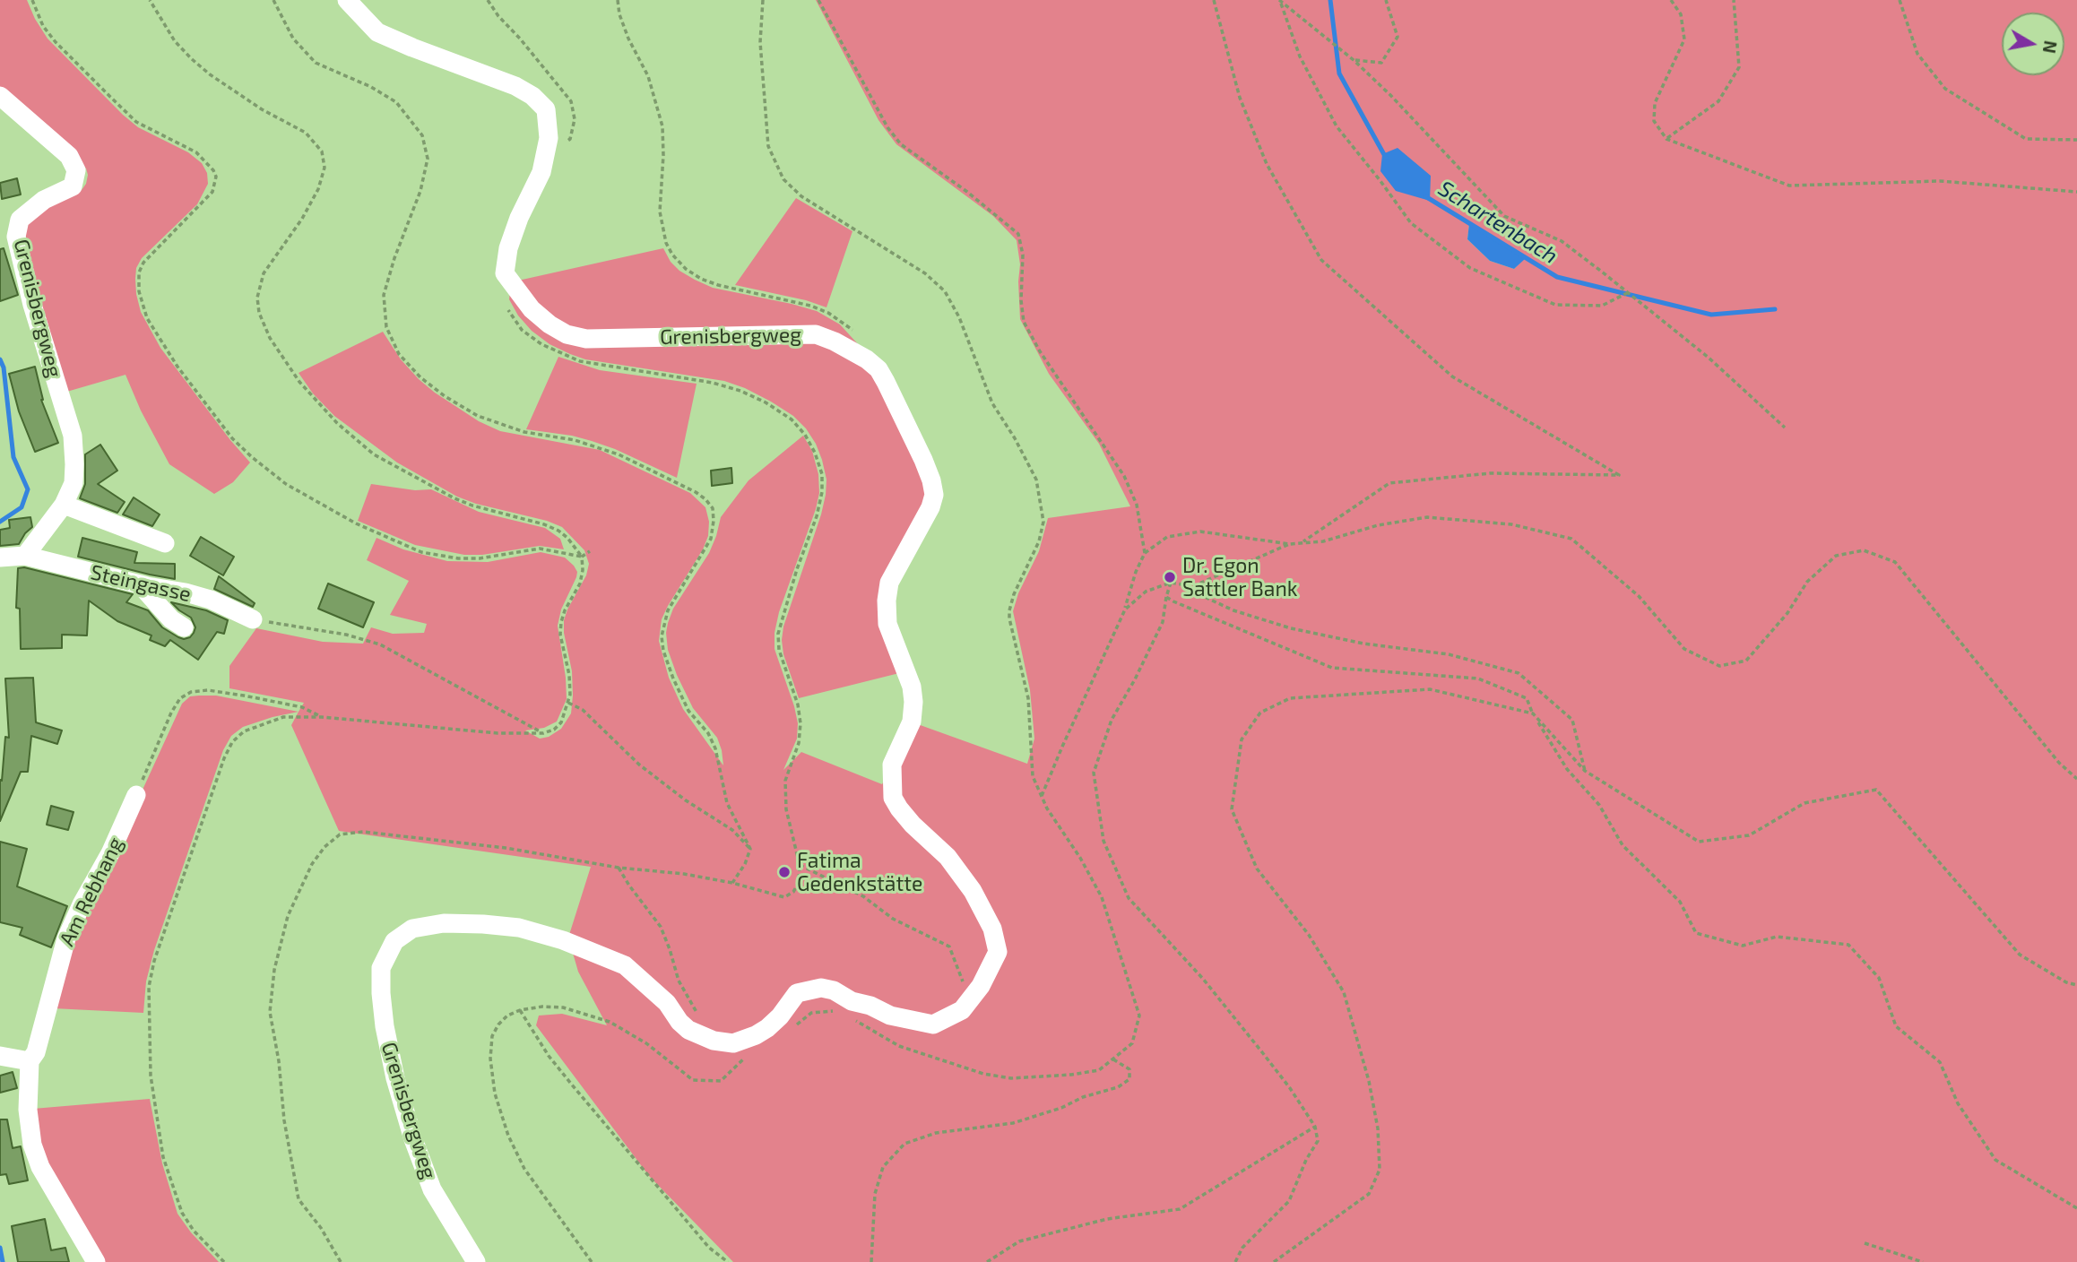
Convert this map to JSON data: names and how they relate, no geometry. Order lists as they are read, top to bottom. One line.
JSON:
{"streets":{"street":["Grenisbergweg","Steingasse","Am Rebhang"]},"crossings":[["Grenisbergweg","Steingasse"]],"water":["Schartenbach"],"places":["Dr. Egon Sattler Bank","Fatima Gedenkstätte"],"north":"right"}
